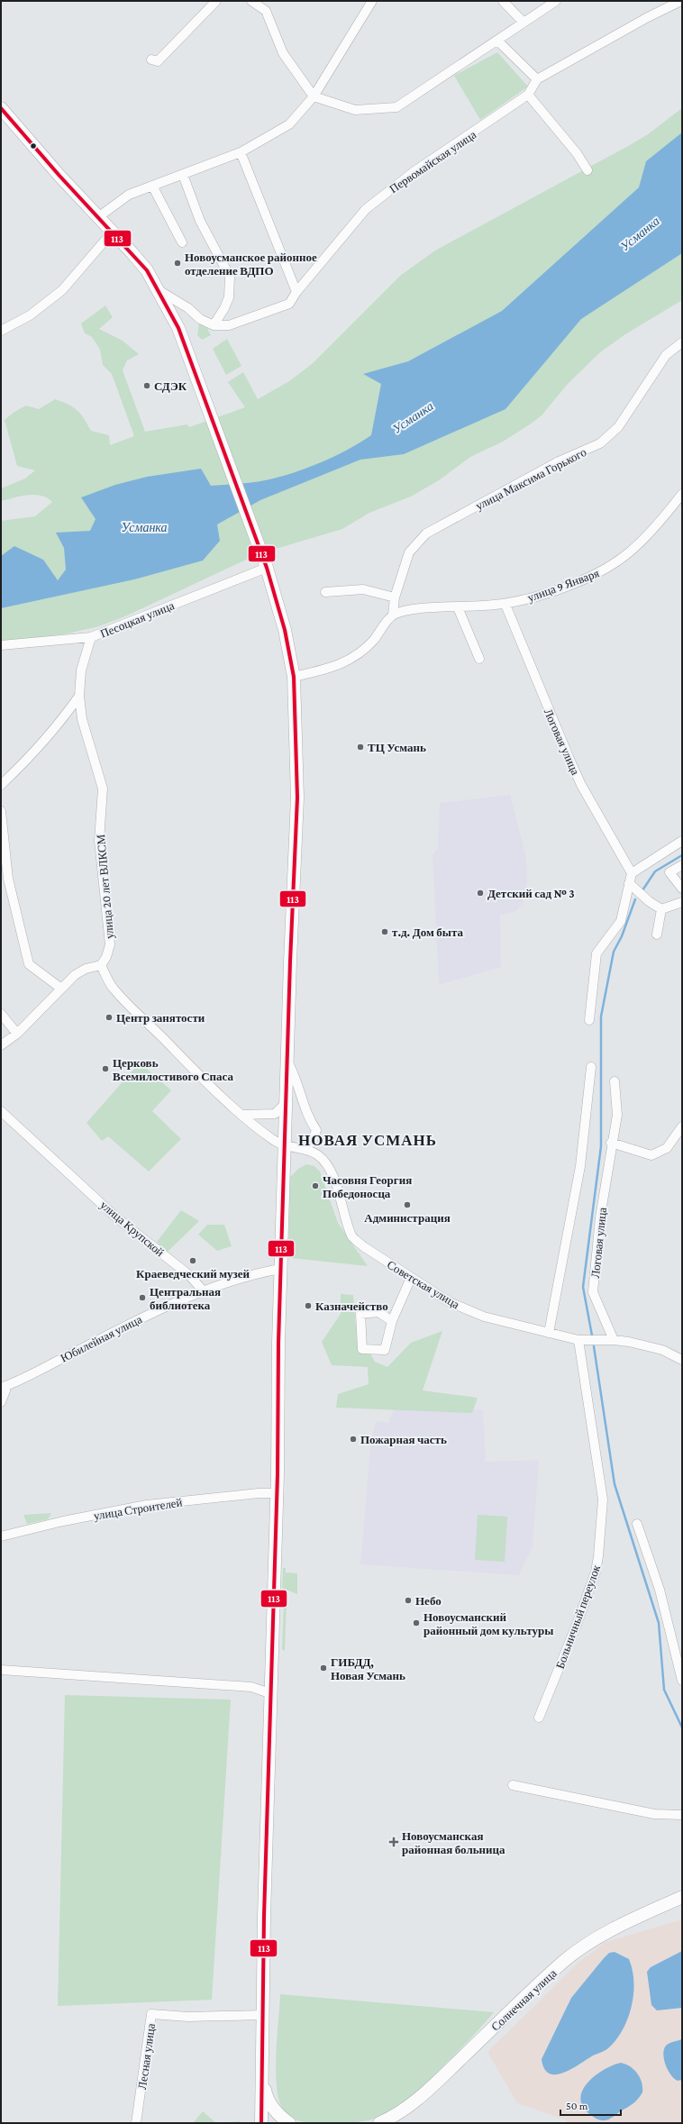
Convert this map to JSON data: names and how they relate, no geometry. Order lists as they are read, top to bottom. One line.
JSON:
{"streets":{"main road":["Солнечная улица"],"street":["Первомайская улица","улица Максима Горького","улица 9 Января","Песоцкая улица","Логовая улица","улица 20 лет ВЛКСМ","улица Крупской","Советская улица","Юбилейная улица","улица Строителей","Больничный переулок","Лесная улица"]},"crossings":[["улица Максима Горького","улица 9 Января"],["улица 9 Января","Логовая улица"],["Песоцкая улица","улица 20 лет ВЛКСМ"],["Логовая улица","Советская улица"],["улица Крупской","Юбилейная улица"],["Советская улица","Больничный переулок"]],"districts":["НОВАЯ УСМАНЬ"],"water":["Усманка"],"places":{"other":["Новоусманское районное отделение ВДПО","СДЭК","ТЦ Усмань","Детский сад № 3","т.д. Дом быта","Центр занятости","Церковь Всемилостивого Спаса","Часовня Георгия Победоносца","Администрация","Краеведческий музей","Центральная библиотека","Казначейство","Пожарная часть","Небо","Новоусманский районный дом культуры","ГИБДД, Новая Усмань"],"health":["Новоусманская районная больница"]},"lines":["transit line 113"],"scale_bar":"50 m"}
